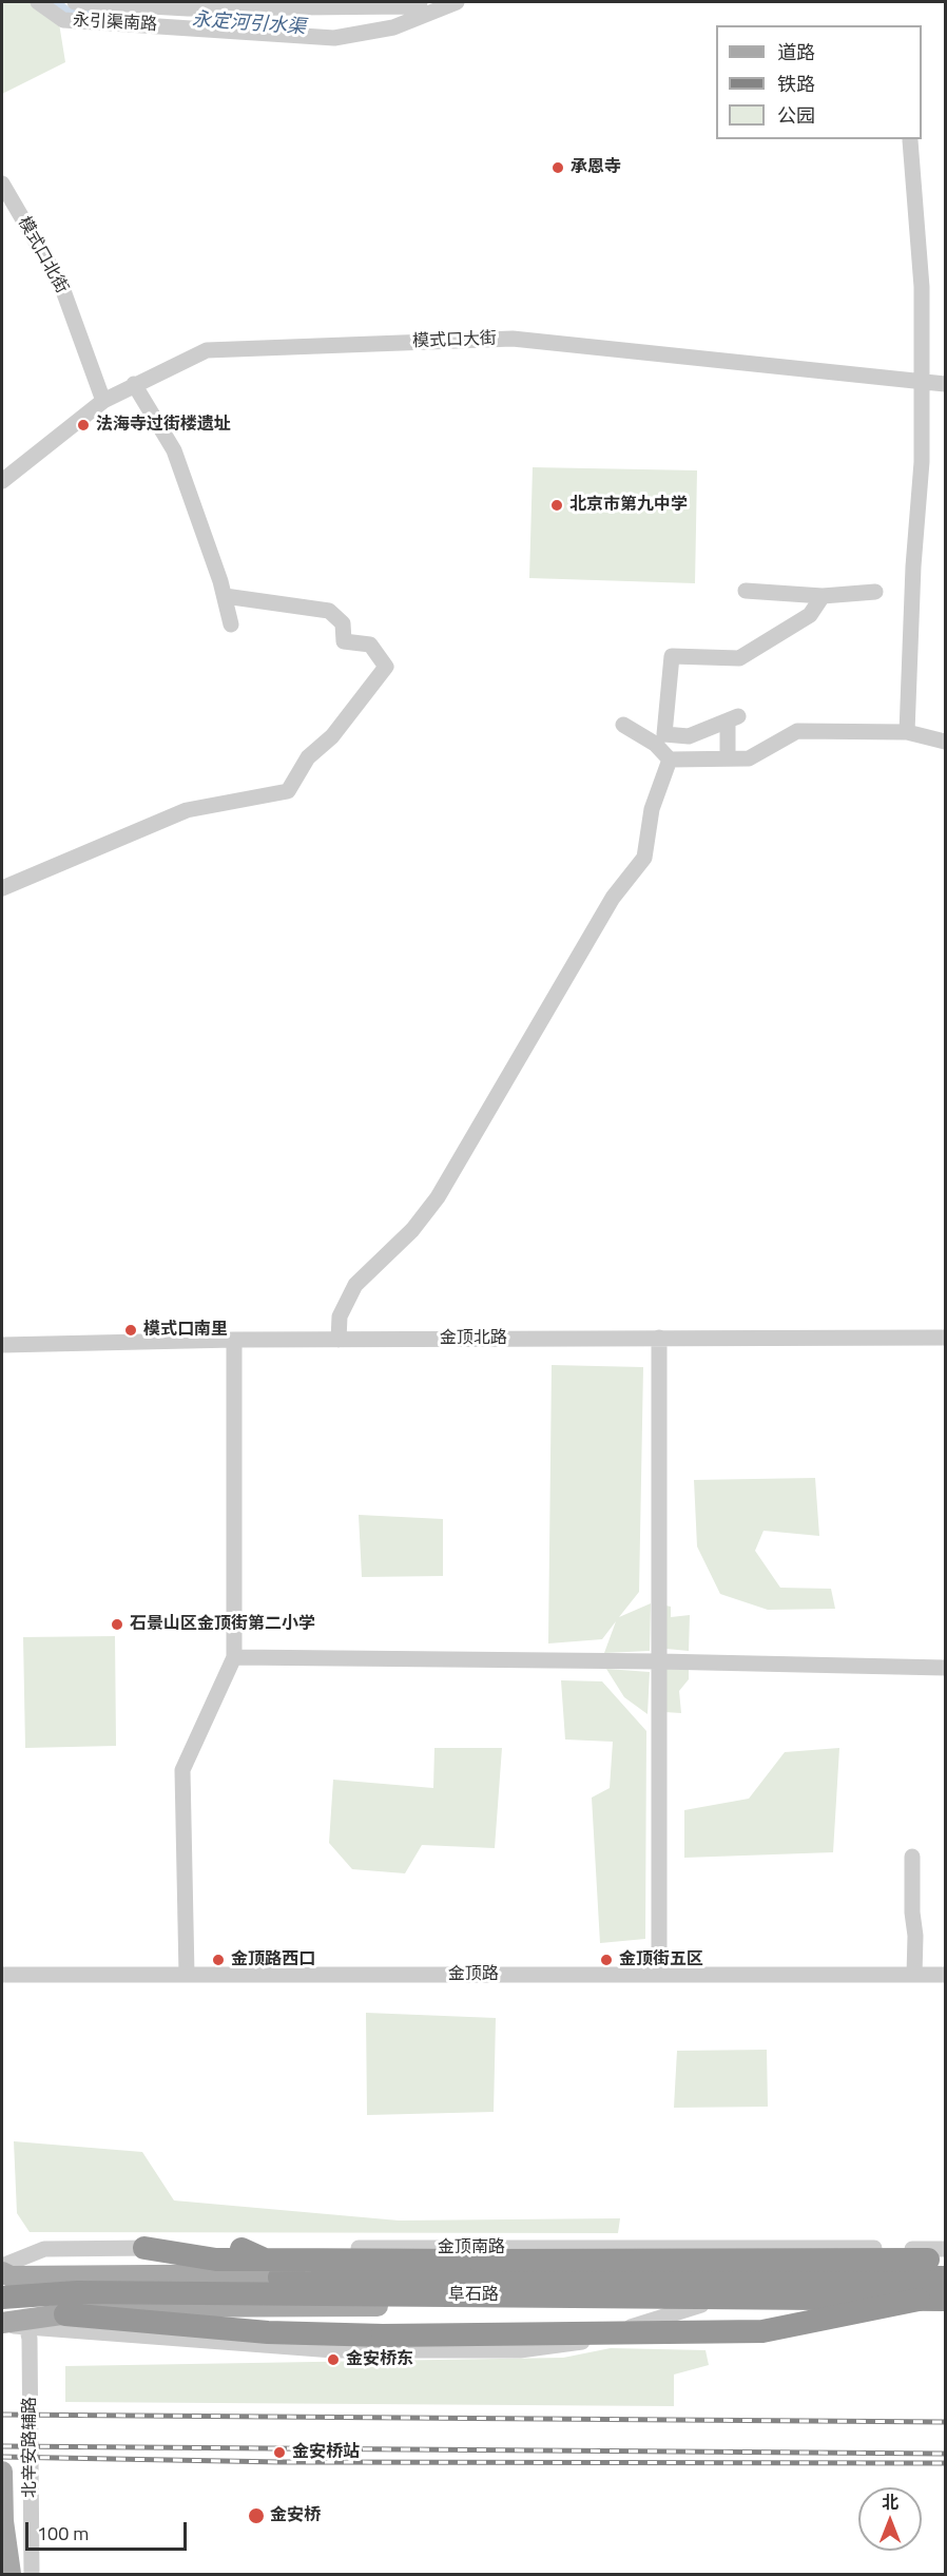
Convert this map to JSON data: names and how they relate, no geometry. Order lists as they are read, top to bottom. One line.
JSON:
{"streets":{"highway":["阜石路"],"main road":["金顶南路"],"street":["永引渠南路","模式口北街","模式口大街","金顶北路","金顶路","北辛安路辅路"]},"crossings":[["模式口北街","模式口大街"],["金顶南路","阜石路"]],"water":["永定河引水渠"],"places":["承恩寺","法海寺过街楼遗址","北京市第九中学","模式口南里","石景山区金顶街第二小学","金顶路西口","金顶街五区","金安桥东","金安桥站","金安桥"],"legend":["道路","铁路","公园"],"scale_bar":"100 m","north":"top"}
